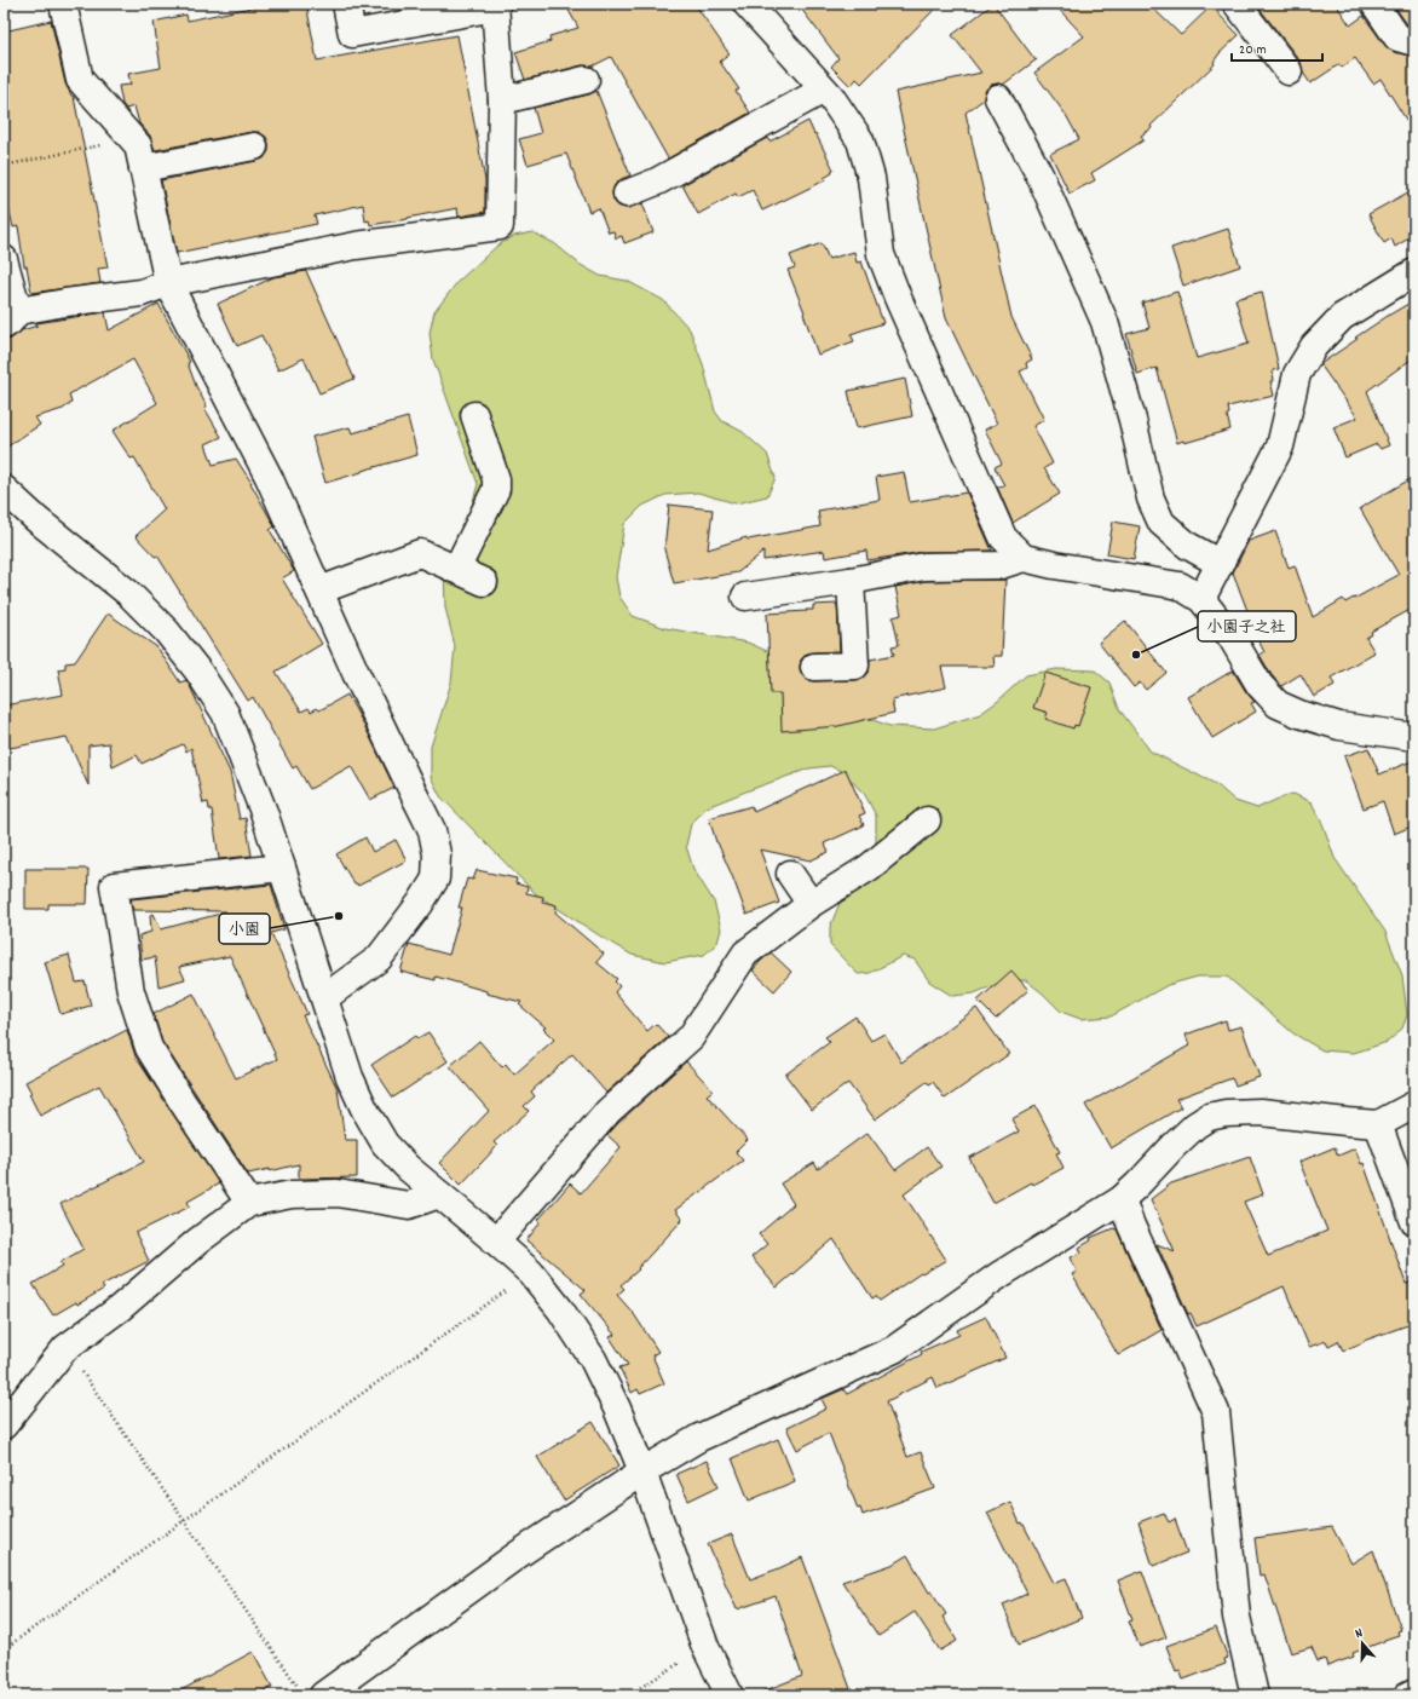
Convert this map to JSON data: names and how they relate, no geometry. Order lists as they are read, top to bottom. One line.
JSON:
{"places":["小園子之社","小園"],"scale_bar":"20 m","north":"top"}
